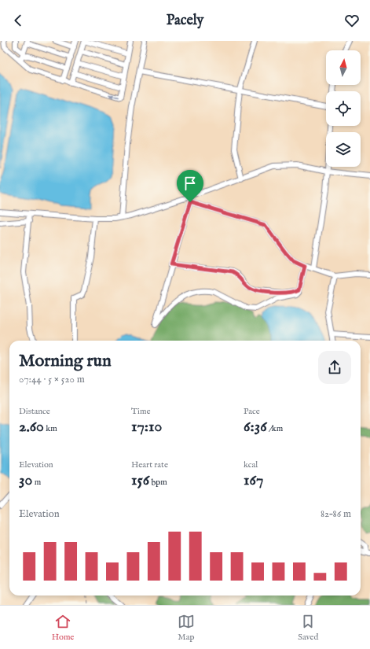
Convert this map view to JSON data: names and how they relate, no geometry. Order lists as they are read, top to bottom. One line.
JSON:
{"north":"top","page":{"header":"Pacely","heading":["Morning run","07:44 · 5 × 520 m"],"stats":[["Distance","2.60 km"],["Time","17:10"],["Pace","6:36 /km"],["Elevation","30 m"],["Heart rate","156 bpm"],["kcal","167"]],"chart":["Elevation","82–86 m"],"tabs":["Home","Map","Saved"]}}
